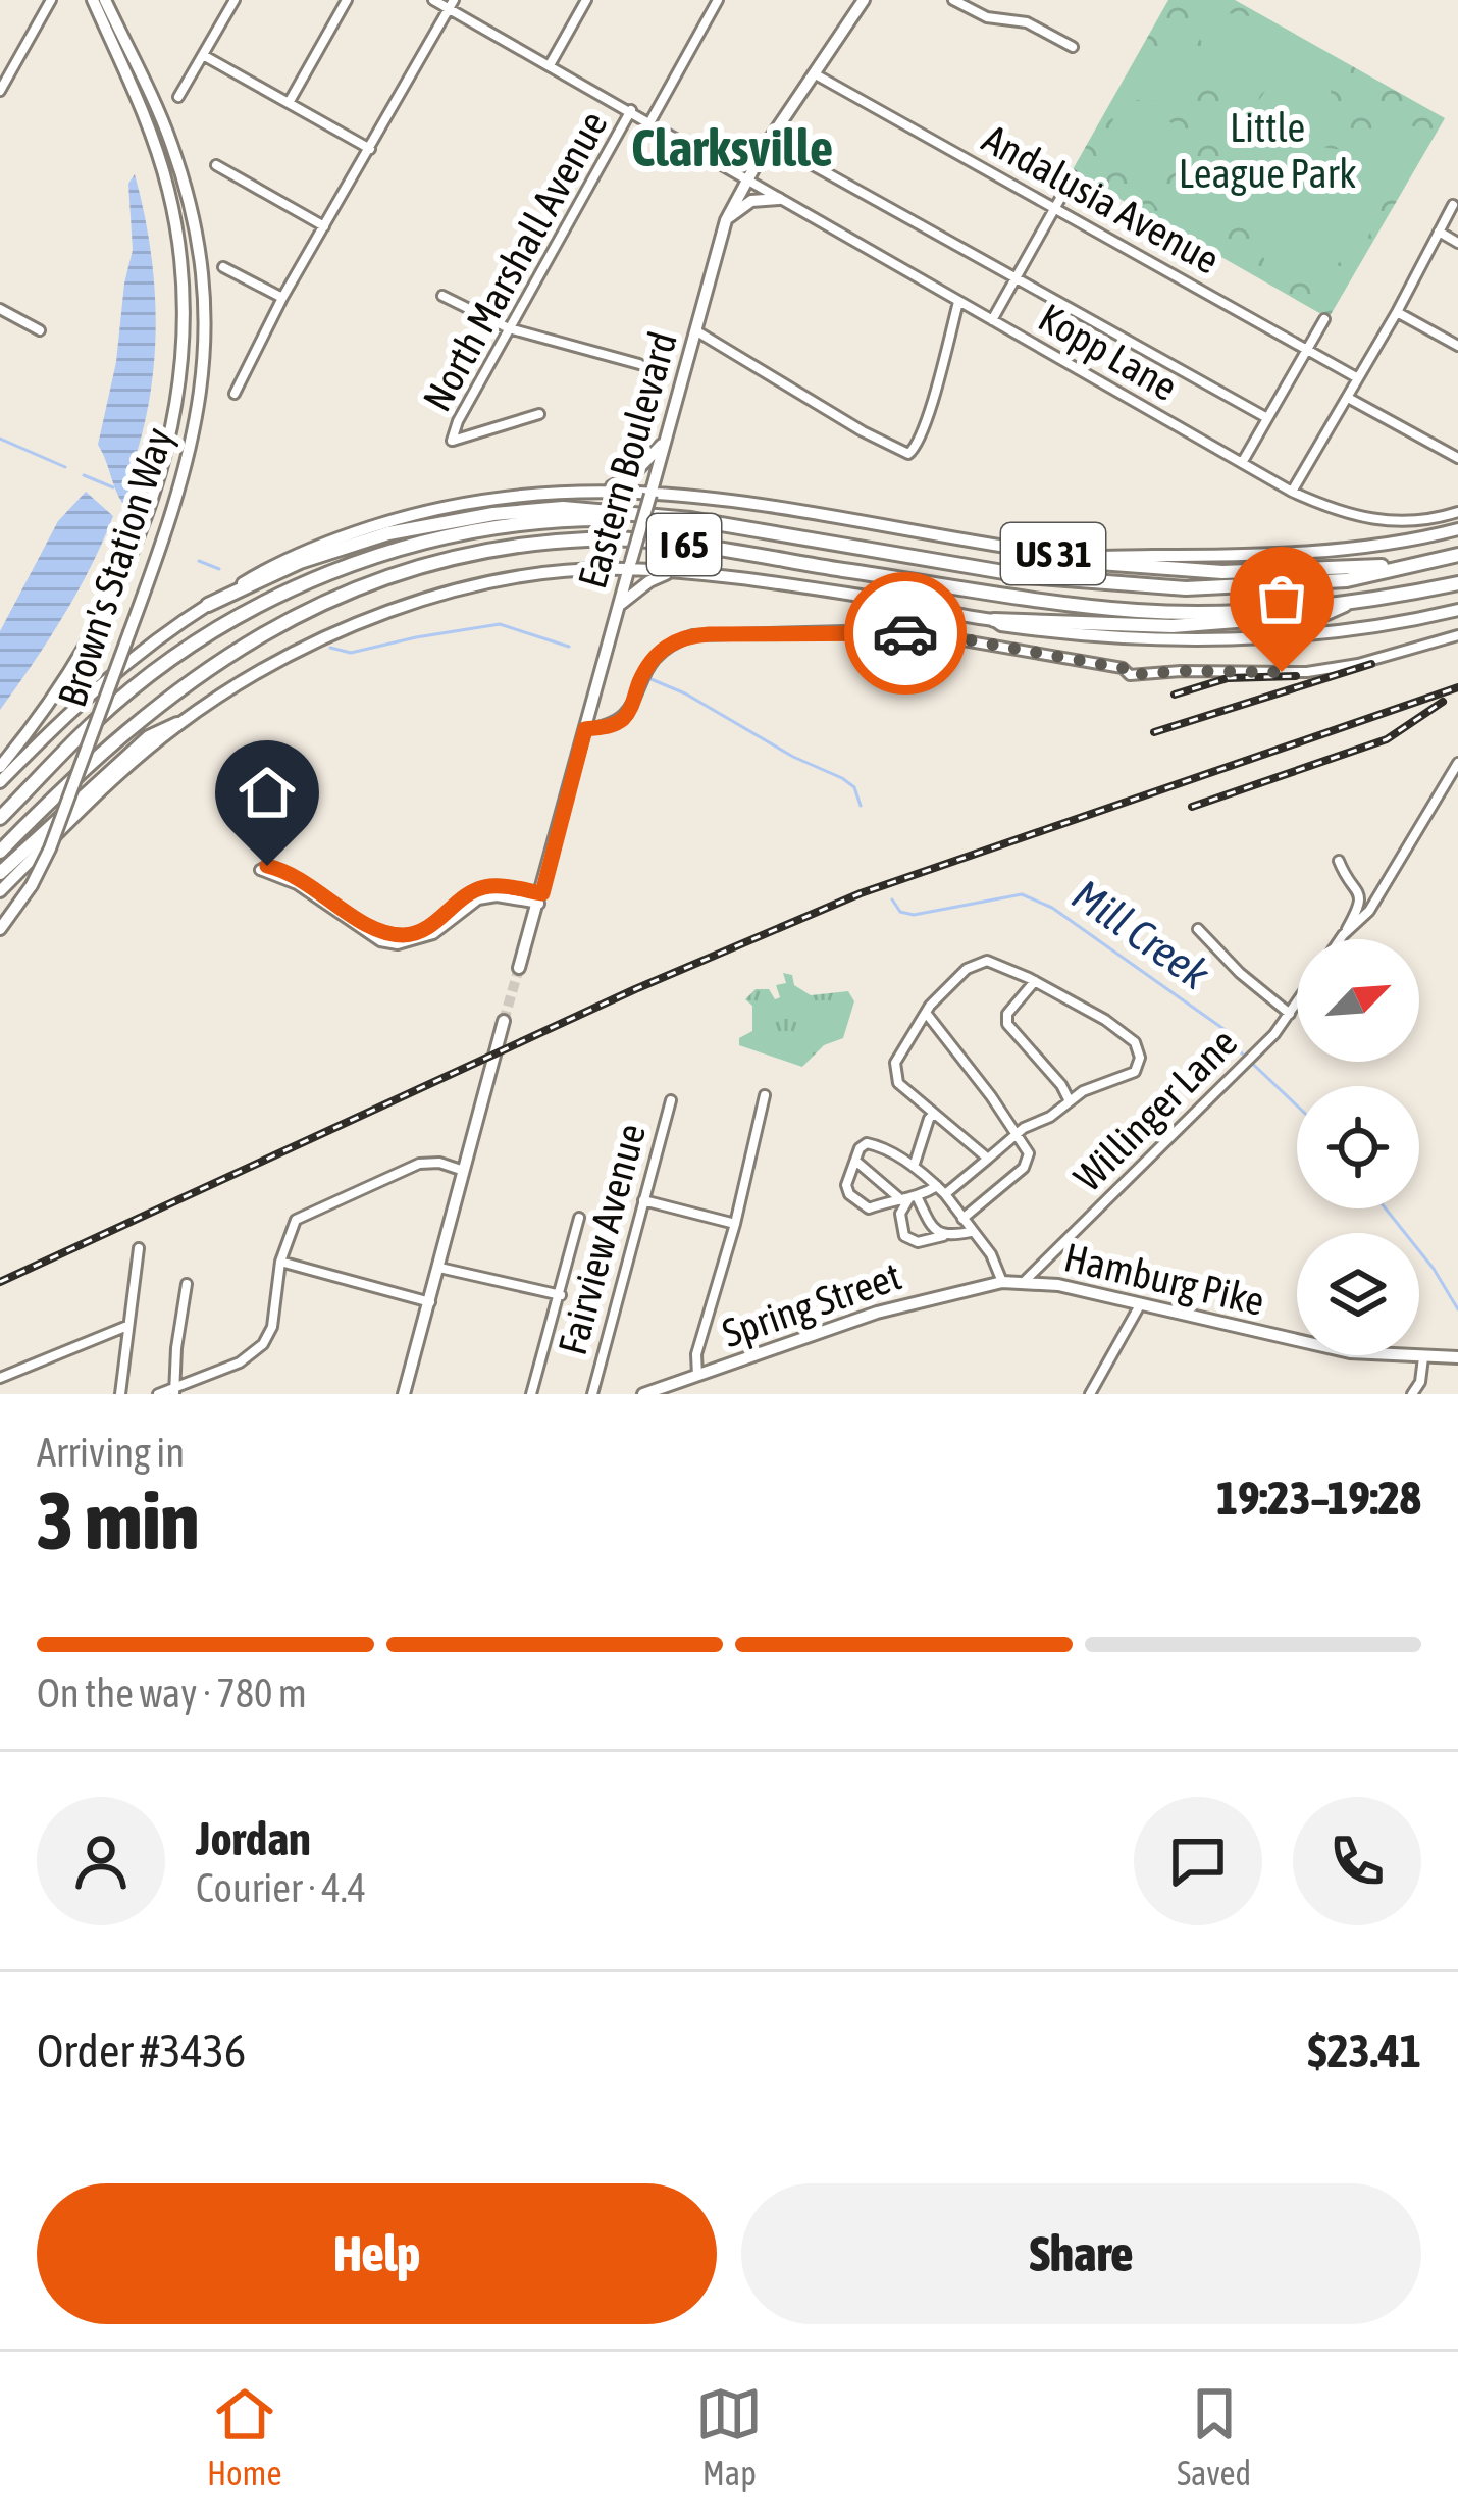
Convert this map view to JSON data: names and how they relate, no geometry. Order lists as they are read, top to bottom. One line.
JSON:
{"streets":{"highway":["I 65"],"main road":["Eastern Boulevard","US 31","Brown's Station Way","Hamburg Pike","Spring Street"],"street":["Andalusia Avenue","North Marshall Avenue","Kopp Lane","Willinger Lane","Fairview Avenue"]},"crossings":[["Andalusia Avenue","Eastern Boulevard"],["North Marshall Avenue","Kopp Lane"],["Kopp Lane","Eastern Boulevard"],["Eastern Boulevard","US 31"],["Willinger Lane","Hamburg Pike"],["Hamburg Pike","Spring Street"]],"districts":["Clarksville"],"water":["Mill Creek"],"parks":["Little League Park"],"north":"top right","page":{"heading":["3 min","Arriving in","19:23–19:28"],"panel":["Jordan","Courier · 4.4","Order #3436","$23.41"],"bar":"On the way · 780 m","buttons":["Help","Share"],"tabs":["Home","Map","Saved"]}}
